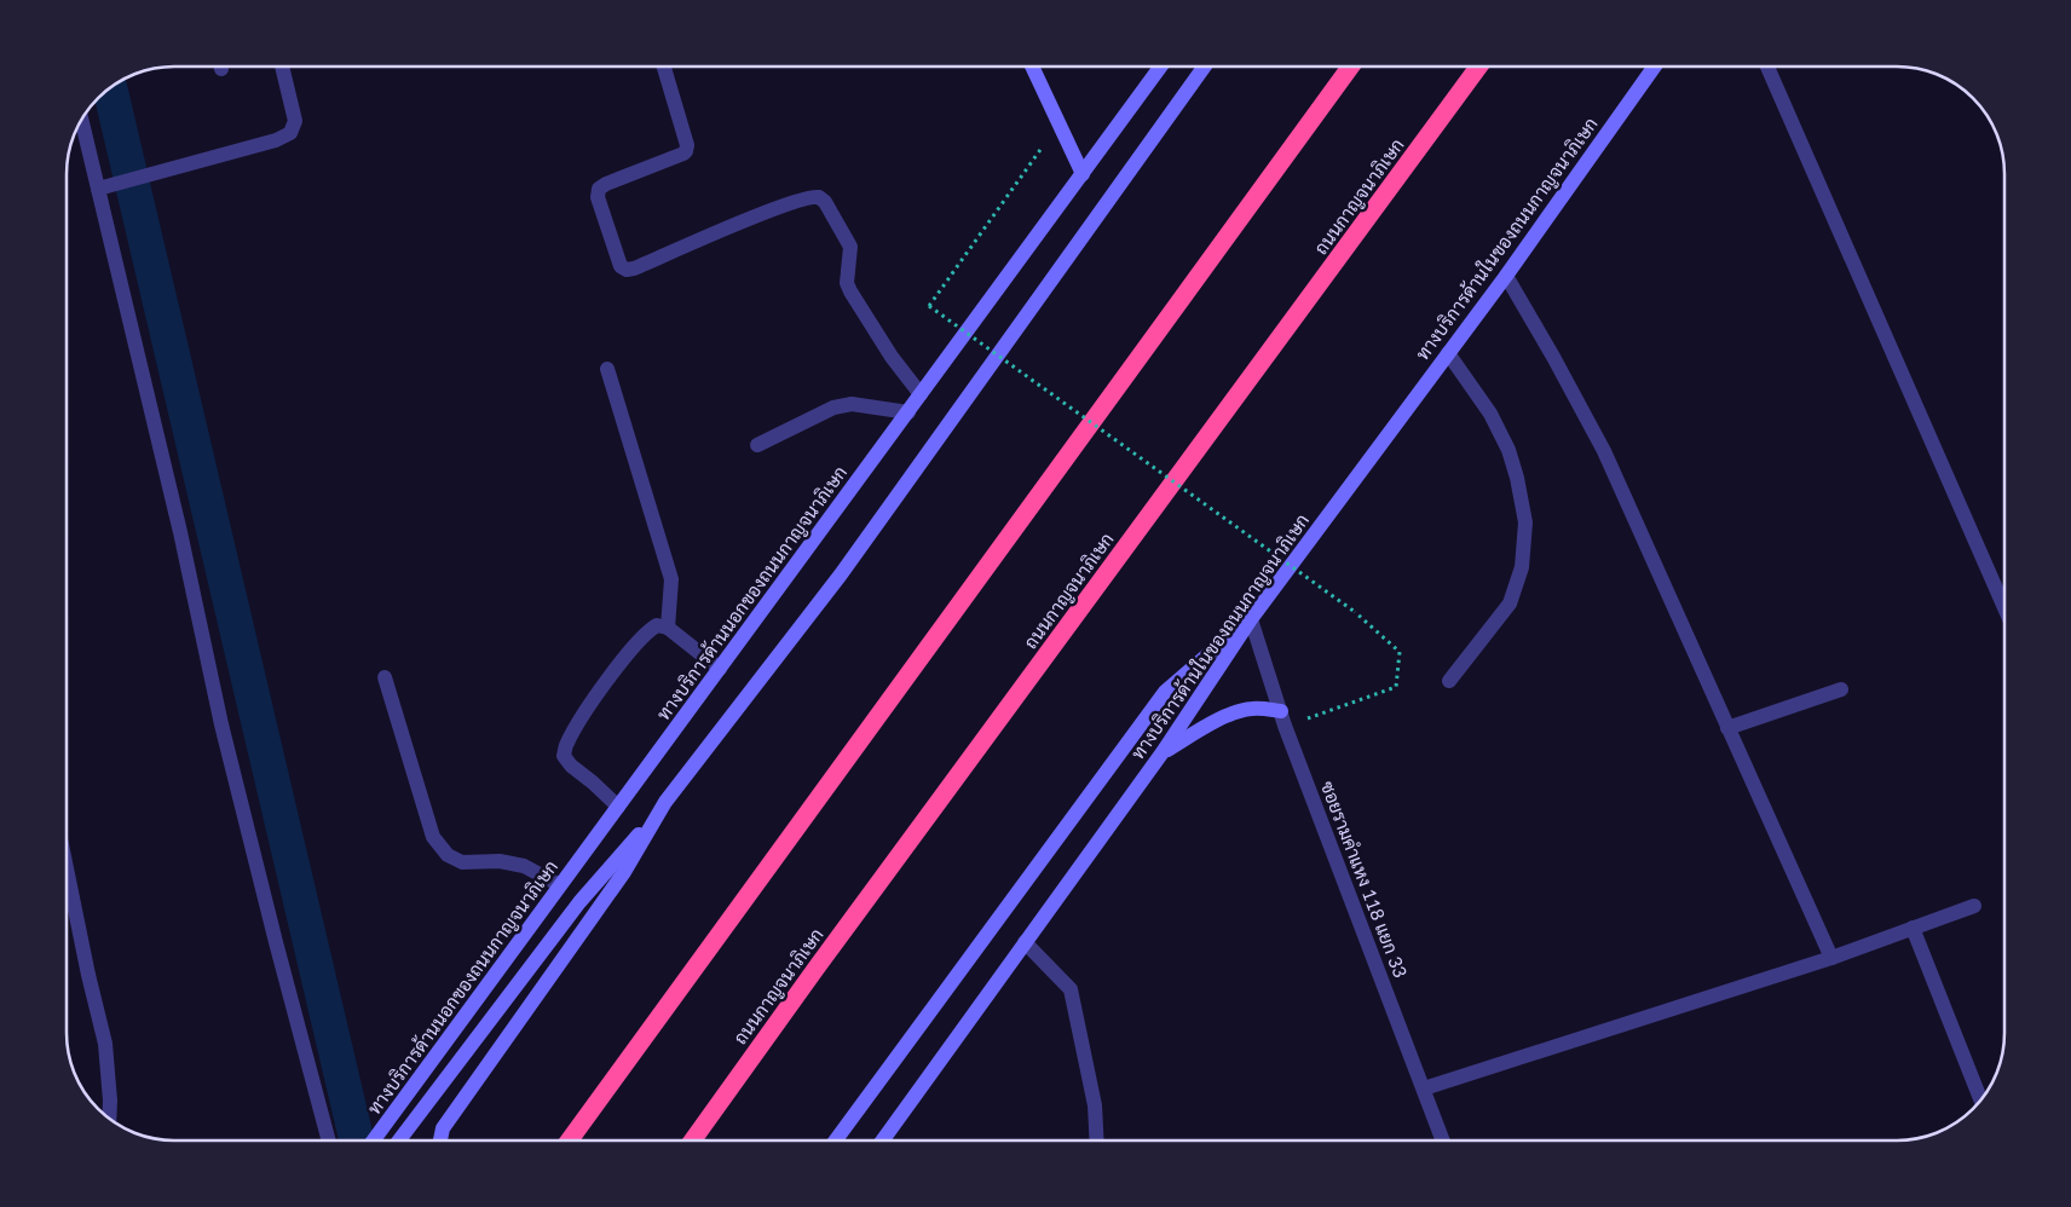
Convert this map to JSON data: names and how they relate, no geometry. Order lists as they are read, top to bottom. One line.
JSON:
{"streets":{"highway":["ถนนกาญจนาภิเษก"],"main road":["ทางบริการด้านในของถนนกาญจนาภิเษก","ทางบริการด้านนอกของถนนกาญจนาภิเษก"],"street":["ซอยรามคำแหง 118 แยก 33"]},"crossings":[["ทางบริการด้านในของถนนกาญจนาภิเษก","ซอยรามคำแหง 118 แยก 33"]]}
